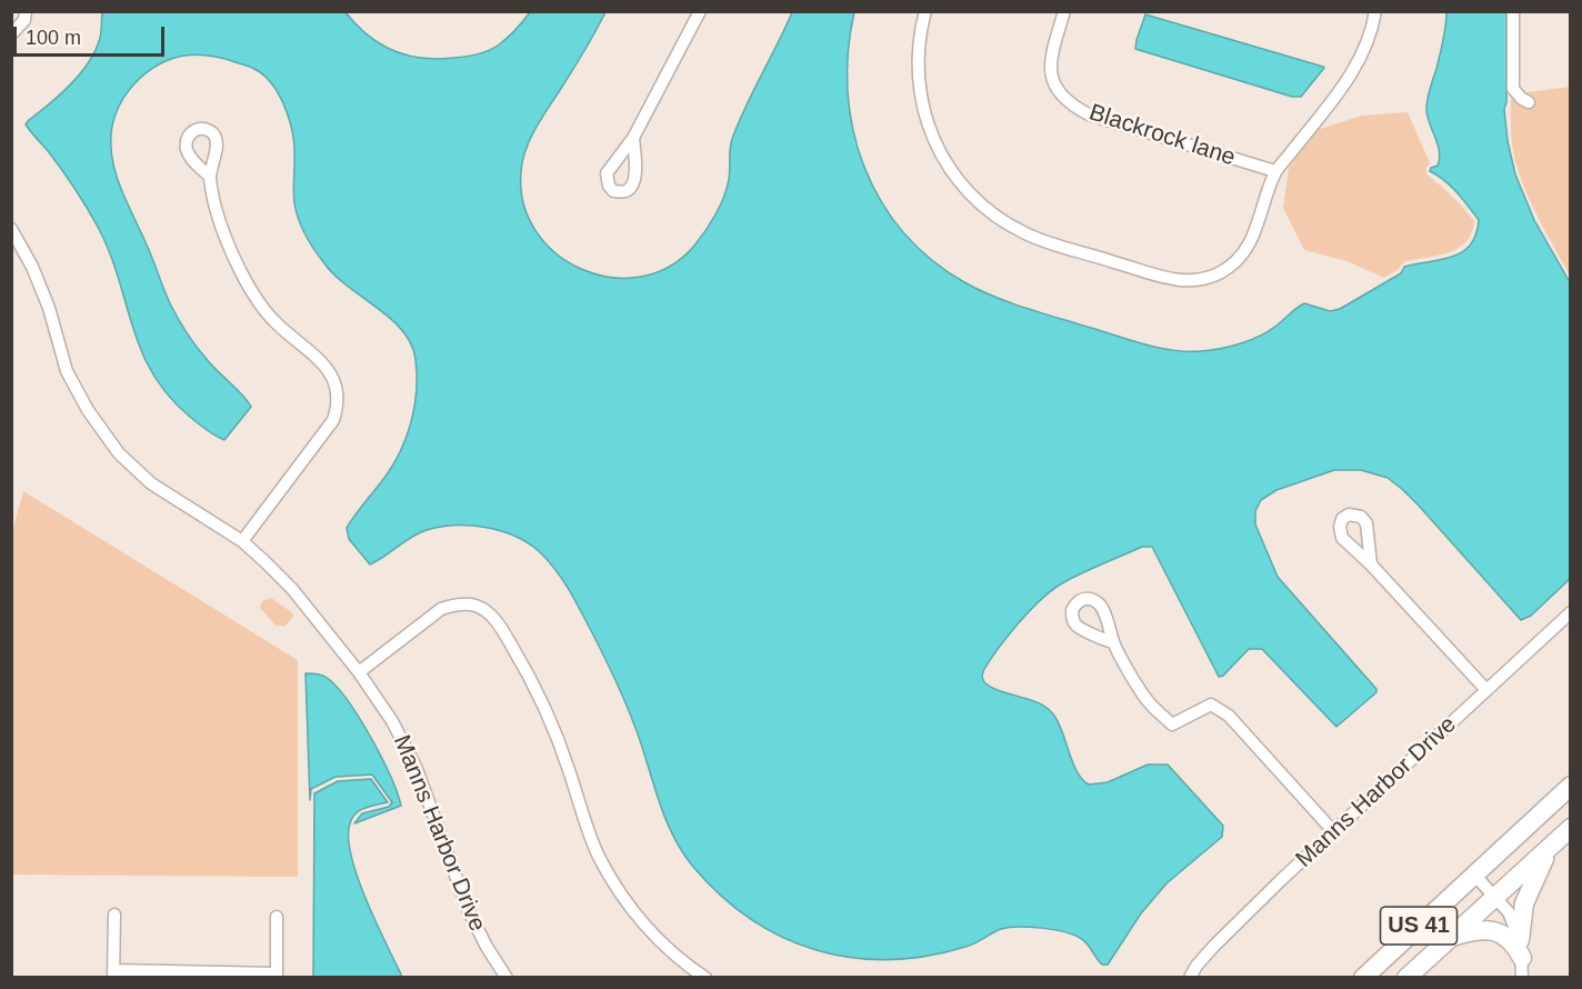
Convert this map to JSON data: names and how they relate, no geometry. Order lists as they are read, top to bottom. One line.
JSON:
{"streets":{"main road":["US 41"],"street":["Blackrock lane","Manns Harbor Drive"]},"scale_bar":"100 m"}
